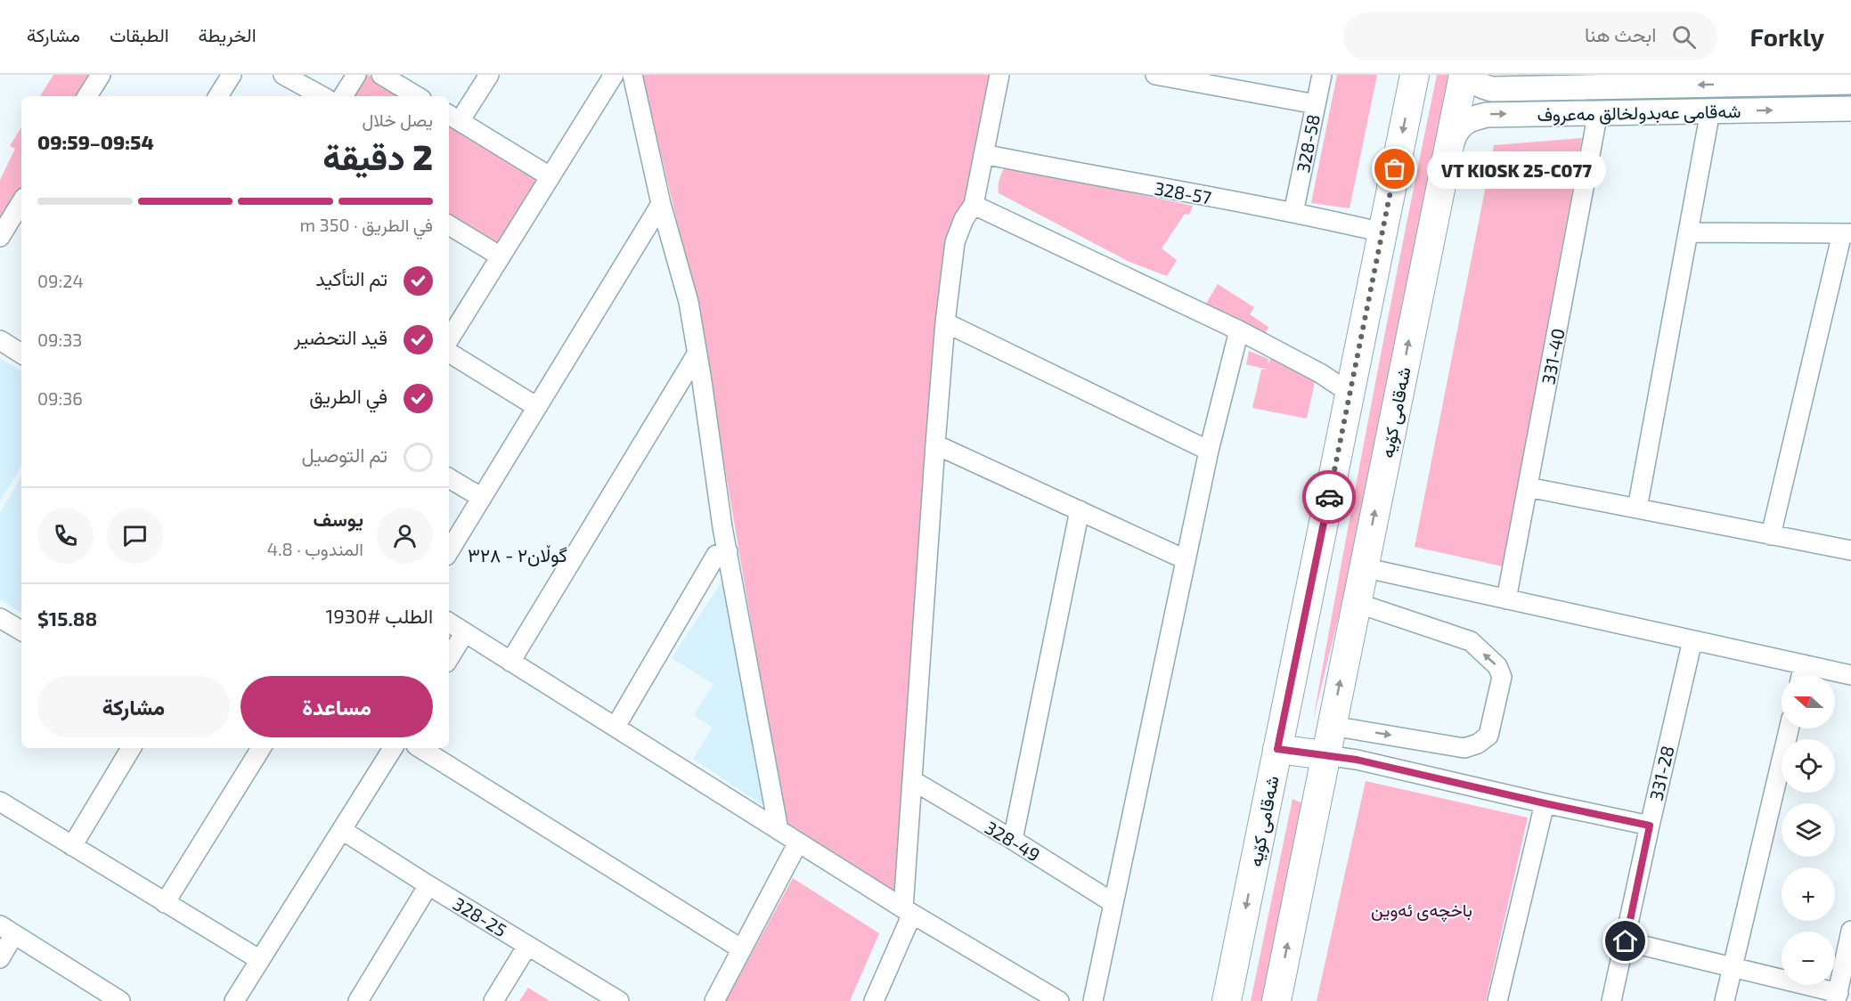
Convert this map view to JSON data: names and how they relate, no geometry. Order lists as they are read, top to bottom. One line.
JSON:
{"streets":{"highway":["شەقامی کۆیە"],"main road":["شەقامی عەبدولخالق مەعروف"],"street":["328-58","328-57","331-40","331-28","328-49","328-25"]},"crossings":[["شەقامی عەبدولخالق مەعروف","331-40"],["شەقامی عەبدولخالق مەعروف","شەقامی کۆیە"],["328-58","328-57"],["328-57","شەقامی کۆیە"]],"districts":["گوڵان٢ - ٣٢٨"],"parks":["باخچەی ئەوین"],"places":["VT KIOSK 25-C077"],"north":"left","page":{"header":"Forkly","search":"ابحث هنا","nav":["الخريطة","الطبقات","مشاركة"],"heading":["2 دقيقة","يصل خلال","09:54–09:59"],"panel":["يوسف","المندوب · 4.8","الطلب #1930","$15.88"],"bubble":"VT KIOSK 25-C077","bar":"في الطريق · 350 m","list":[["تم التأكيد","09:24"],["قيد التحضير","09:33"],["في الطريق","09:36"],"تم التوصيل"],"buttons":["مساعدة","مشاركة"],"map_buttons":["+","−"]}}
